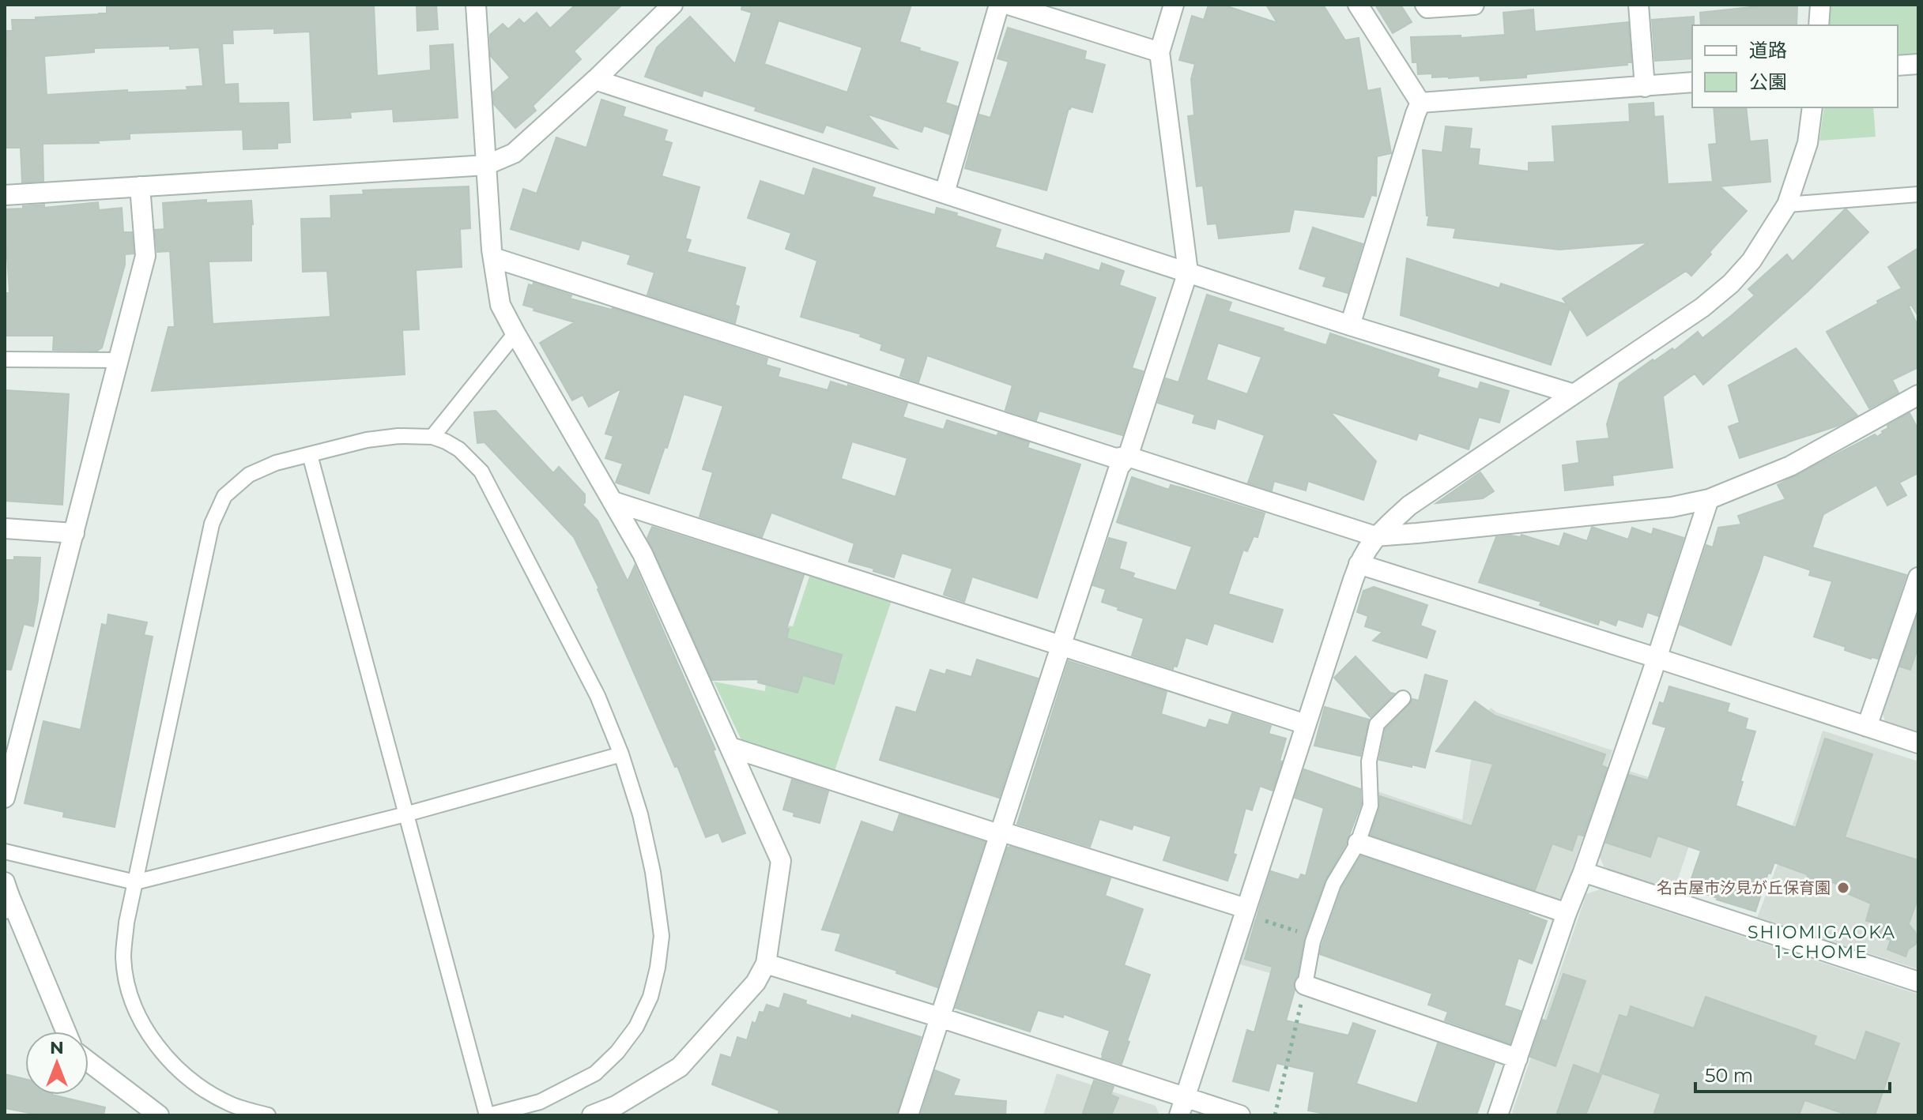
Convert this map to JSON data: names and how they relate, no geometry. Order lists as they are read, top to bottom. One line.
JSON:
{"districts":["SHIOMIGAOKA 1-CHOME"],"places":["名古屋市汐見が丘保育園"],"legend":["道路","公園"],"scale_bar":"50 m","north":"top"}
